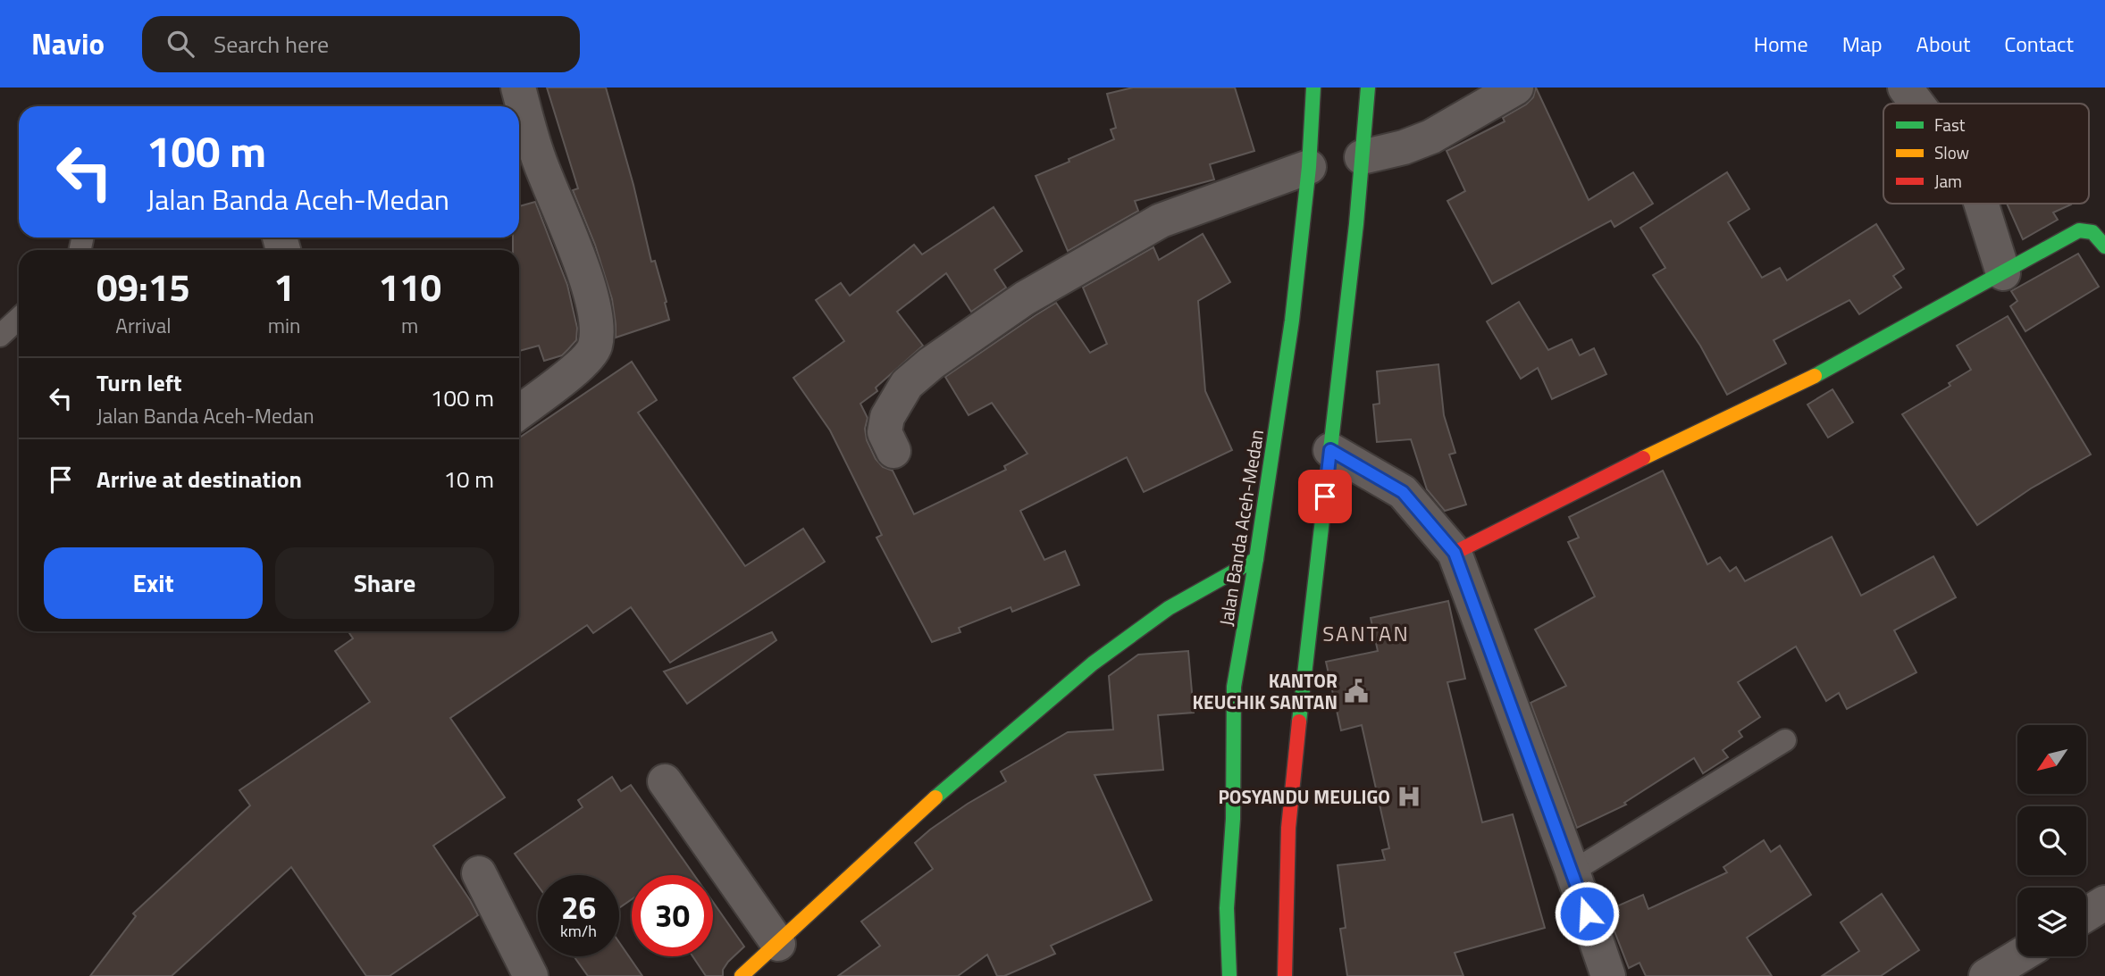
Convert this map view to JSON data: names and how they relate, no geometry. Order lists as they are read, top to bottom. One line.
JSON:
{"streets":{"main road":["Jalan Banda Aceh-Medan"]},"districts":["SANTAN"],"places":{"public building":["KANTOR KEUCHIK SANTAN"],"hospital":["POSYANDU MEULIGO"]},"legend":["Fast","Slow","Jam"],"north":"bottom left","page":{"header":"Navio","search":"Search here","nav":["Home","Map","About","Contact"],"turn":["100 m","Jalan Banda Aceh-Medan"],"eta":["09:15","Arrival","1","min","110","m"],"list":[{"name":"Turn left","note":"Jalan Banda Aceh-Medan","value":"100 m"},{"name":"Arrive at destination","value":"10 m"}],"buttons":["Exit","Share"],"speed":"26 km/h","limit":"30"}}
